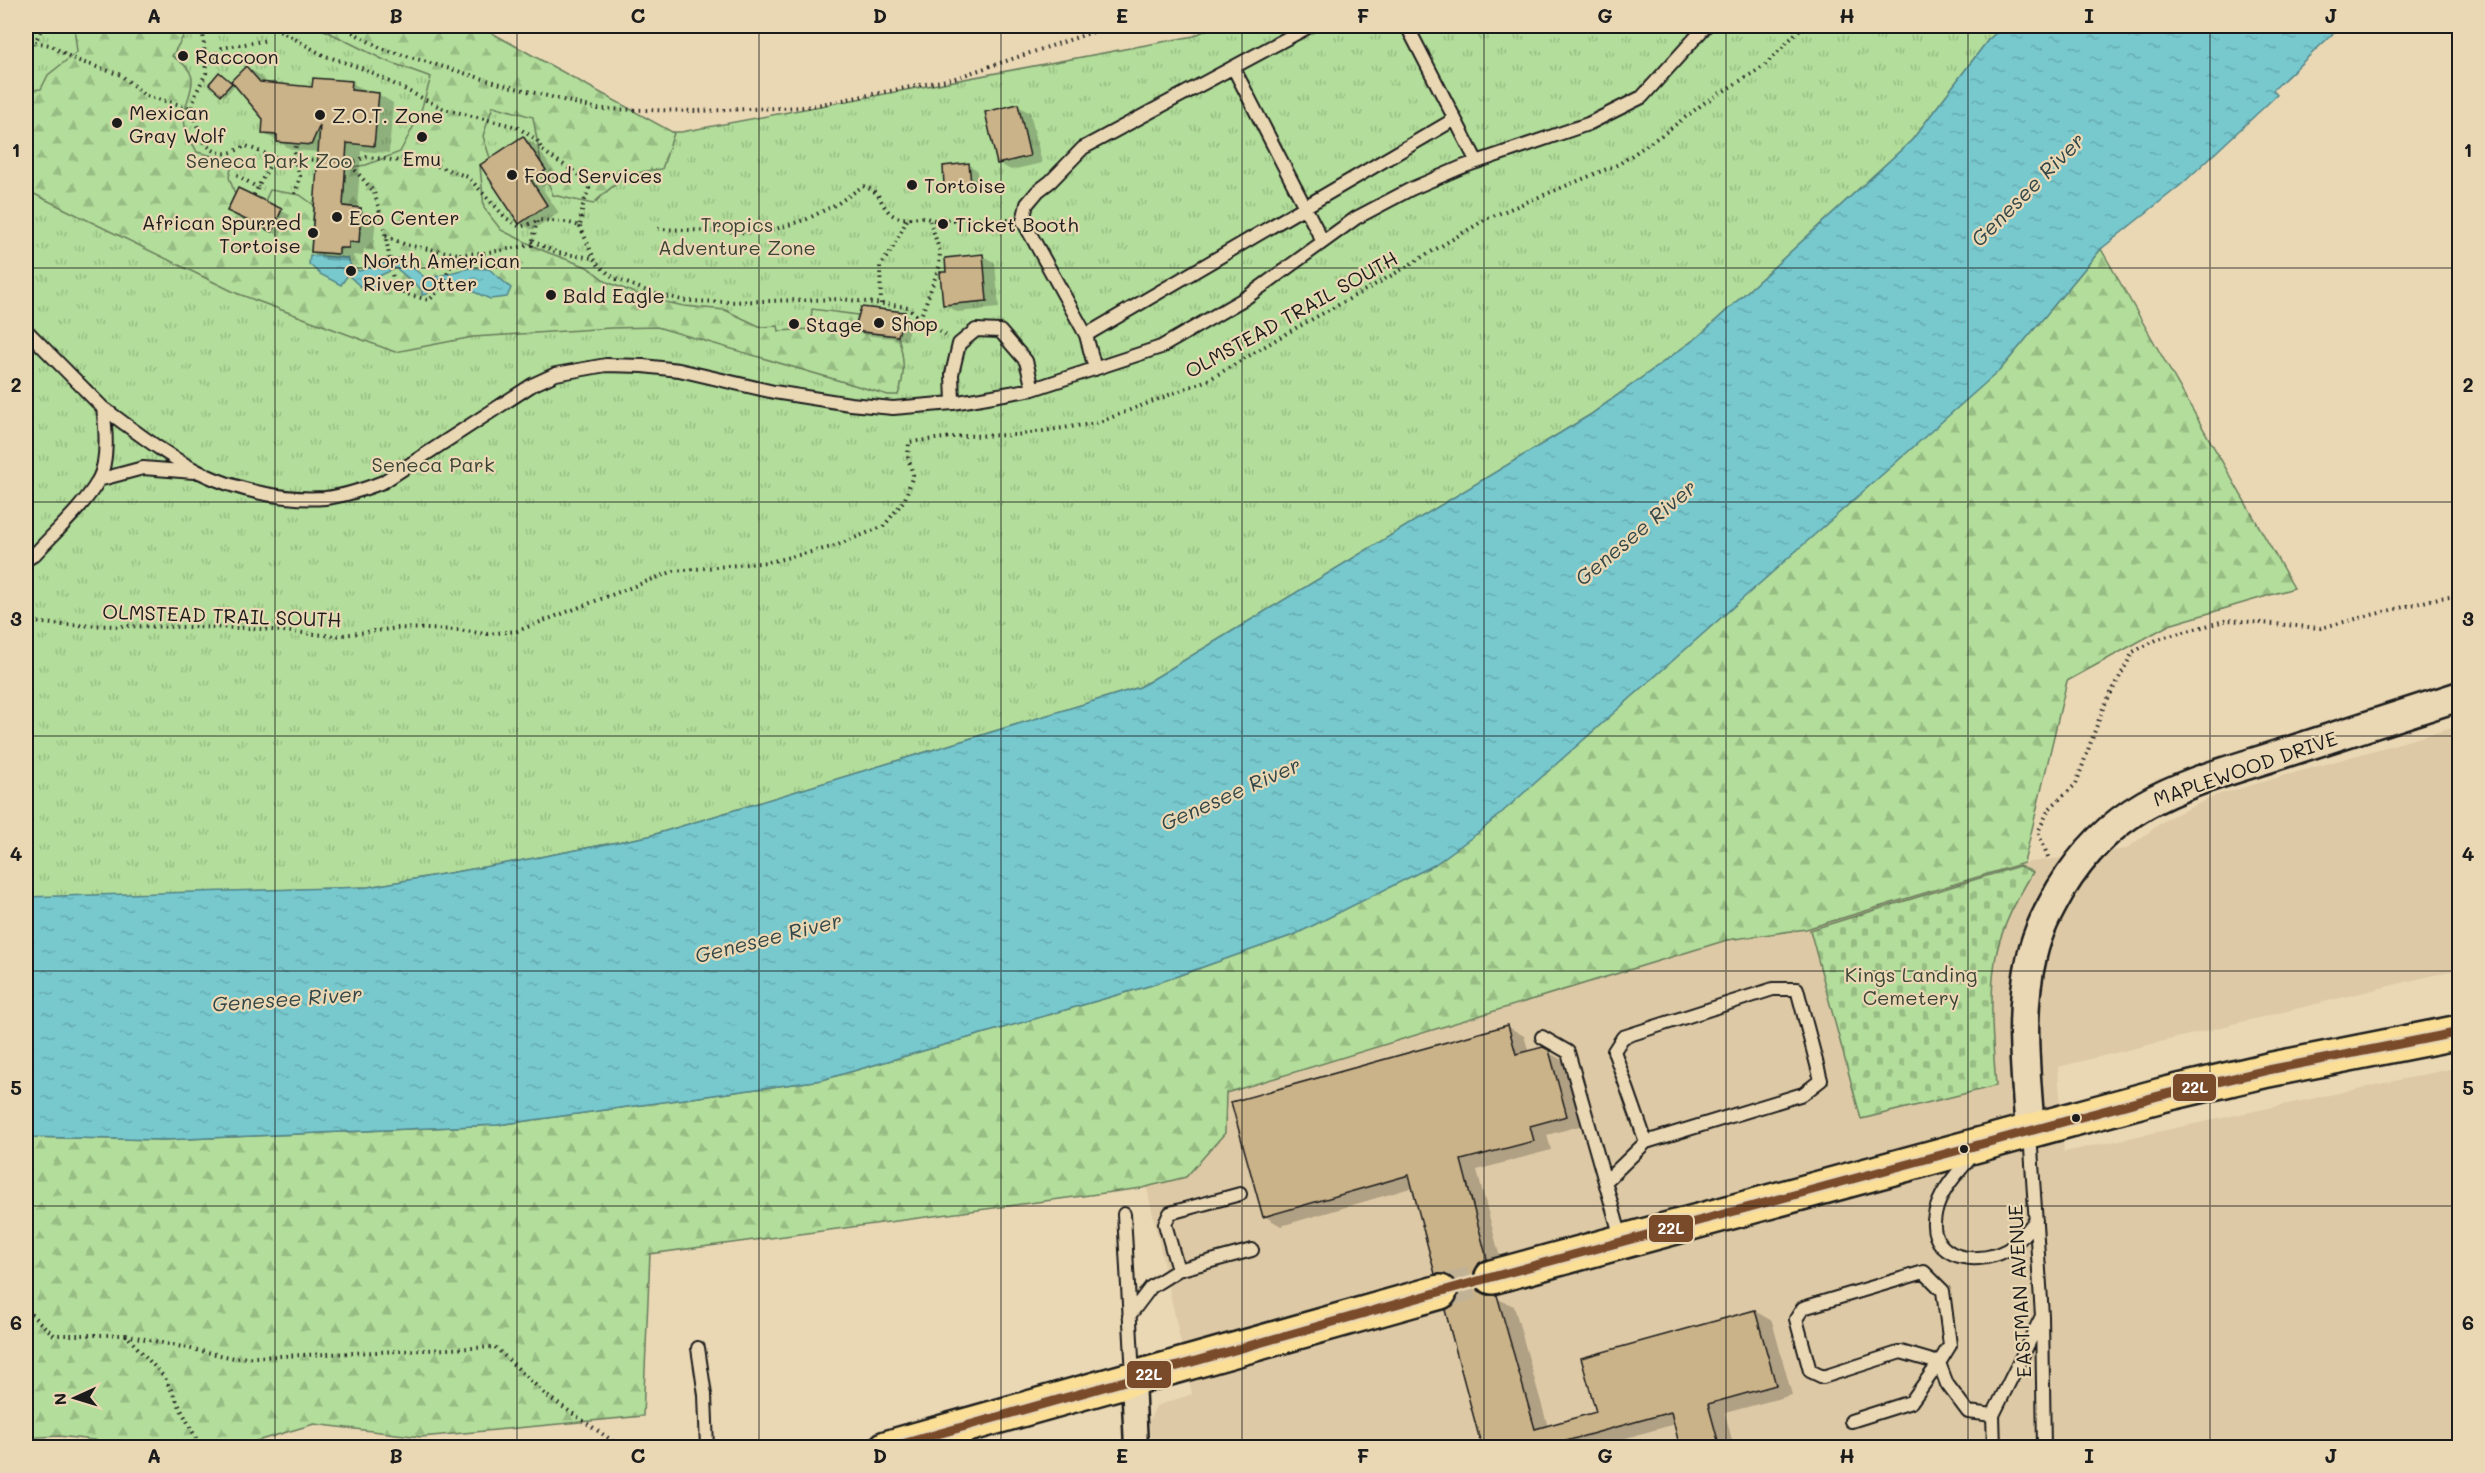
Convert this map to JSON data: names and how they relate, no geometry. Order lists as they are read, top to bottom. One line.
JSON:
{"streets":{"street":["MAPLEWOOD DRIVE"],"lane":["EASTMAN AVENUE"],"path":["OLMSTEAD TRAIL SOUTH"]},"crossings":[["MAPLEWOOD DRIVE","EASTMAN AVENUE"]],"water":["Genesee River"],"parks":["Seneca Park Zoo","Tropics Adventure Zone","Seneca Park","Kings Landing Cemetery"],"places":["Raccoon","Z.O.T. Zone","Mexican Gray Wolf","Emu","Food Services","Tortoise","Eco Center","Ticket Booth","African Spurred Tortoise","North American River Otter","Bald Eagle","Shop","Stage"],"lines":["transit line 22L"],"north":"left","grid":{"columns":["A","B","C","D","E","F","G","H","I","J"],"rows":["1","2","3","4","5","6"]}}
